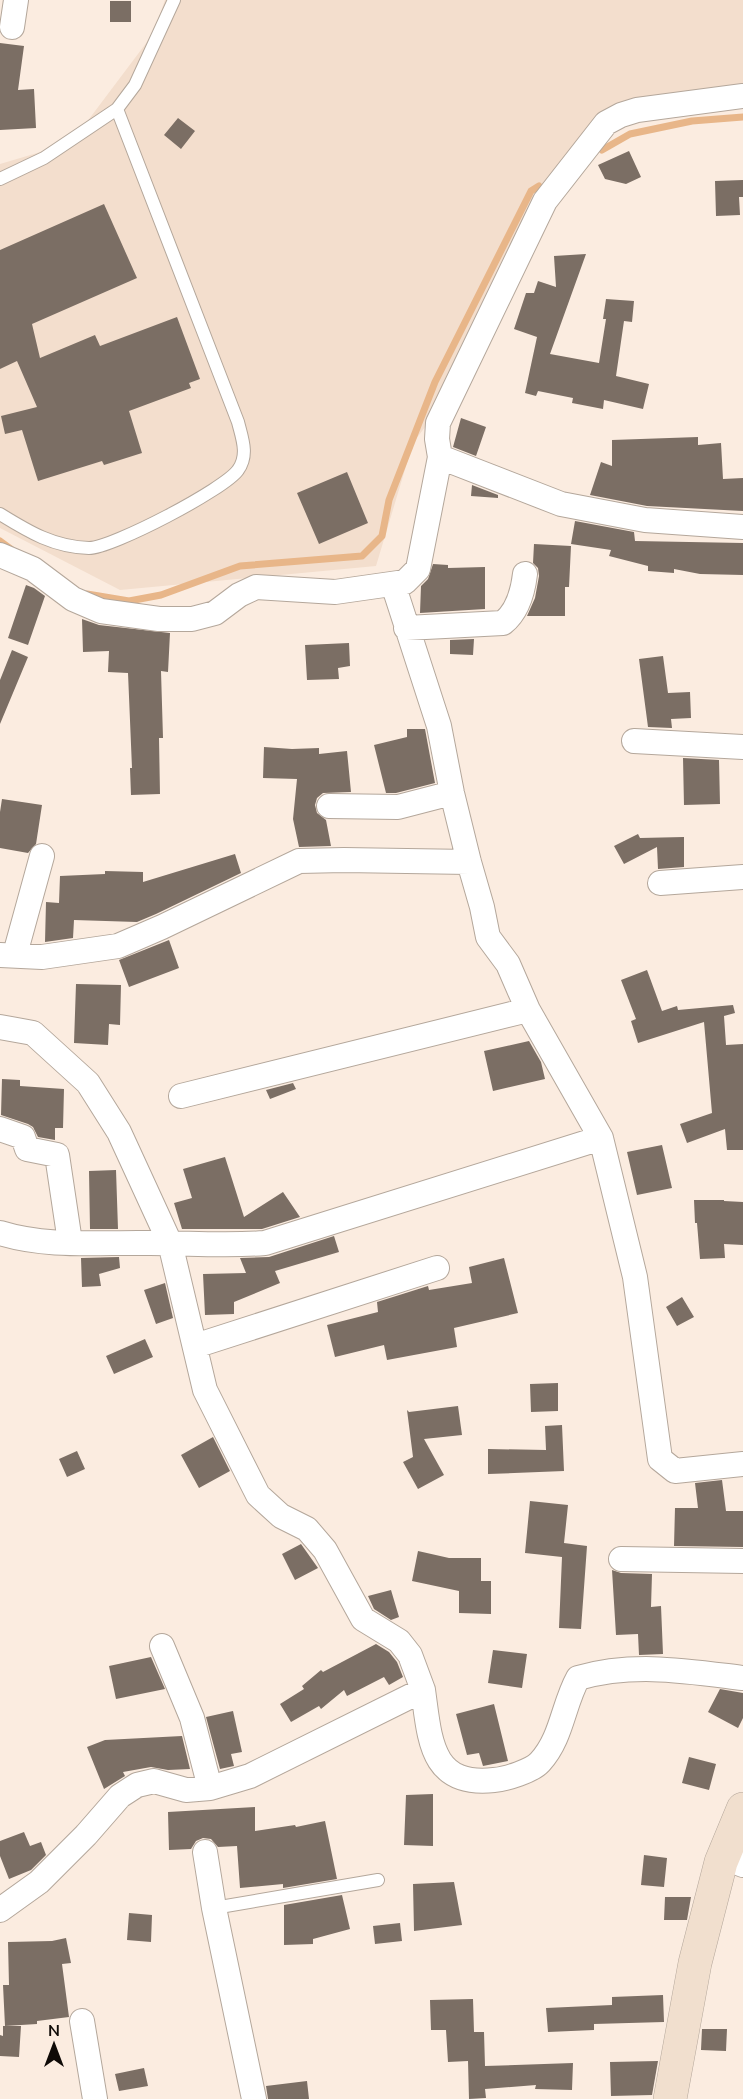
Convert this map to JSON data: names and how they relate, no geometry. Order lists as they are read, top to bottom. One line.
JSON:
{"north":"top"}
